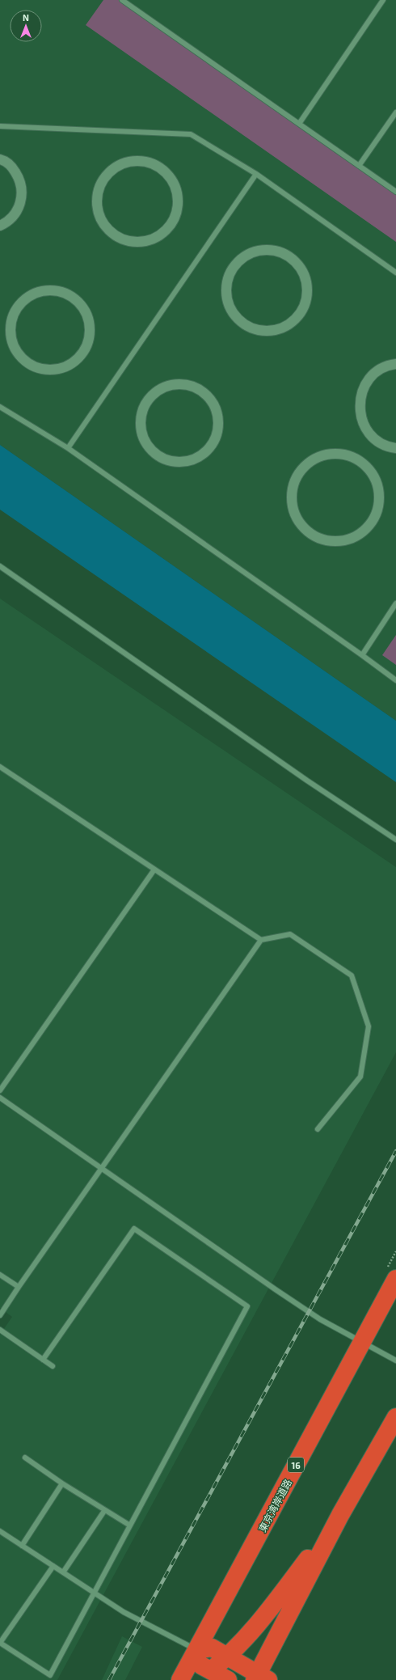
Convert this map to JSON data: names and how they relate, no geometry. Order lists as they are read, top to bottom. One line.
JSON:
{"streets":{"highway":["16","東京湾岸道路"]},"north":"top"}
